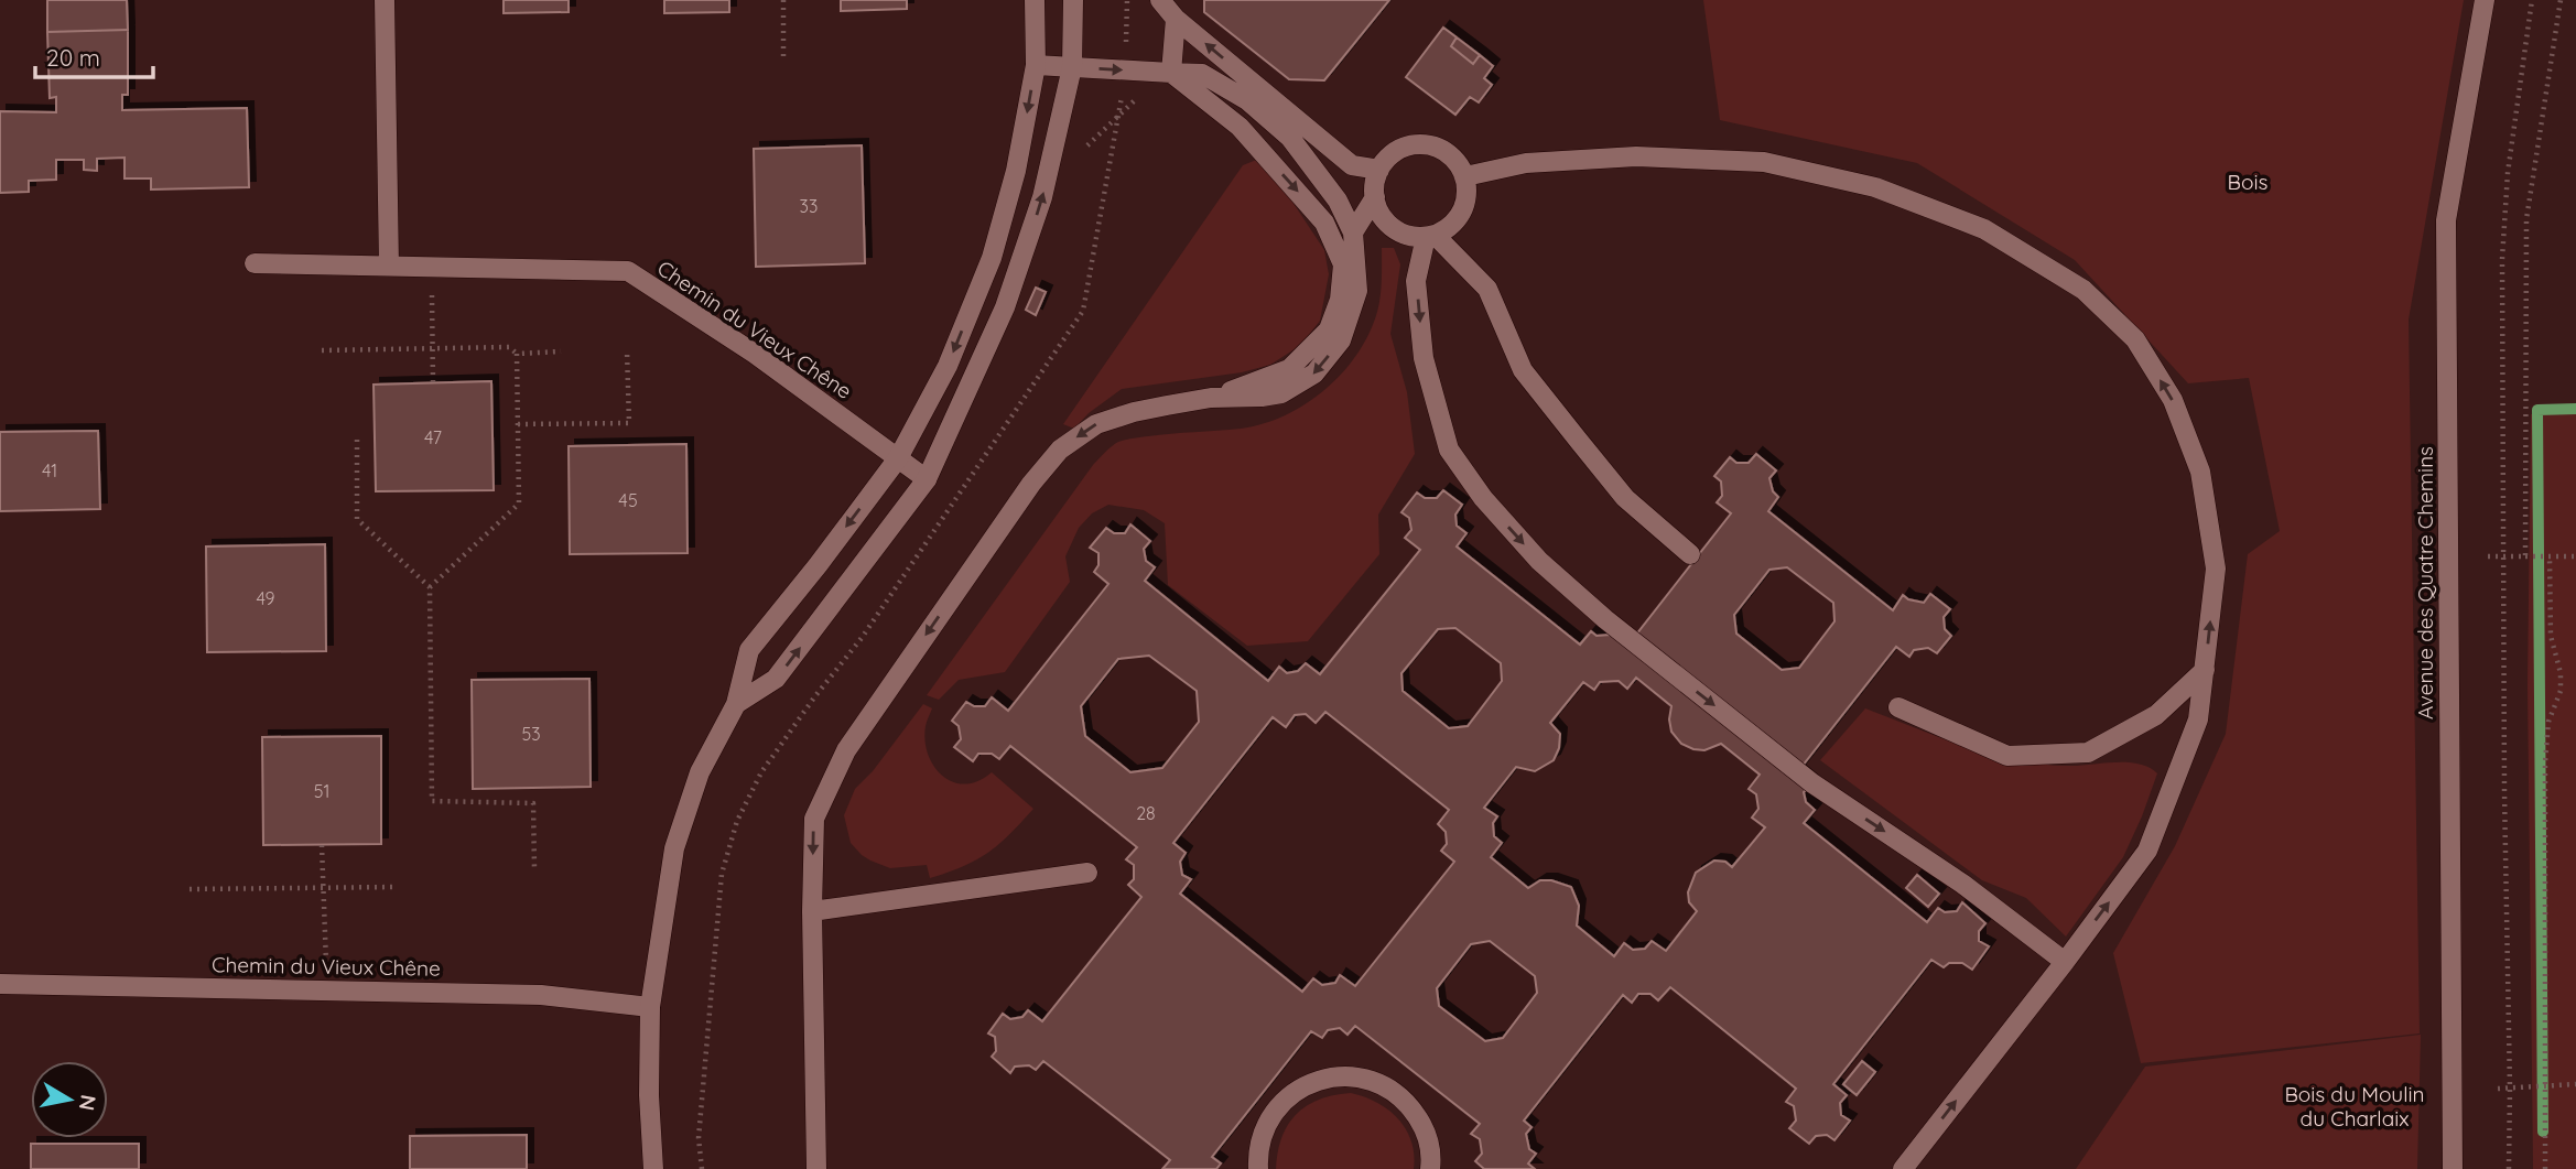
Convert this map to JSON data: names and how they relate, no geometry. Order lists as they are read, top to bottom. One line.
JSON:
{"streets":{"street":["Chemin du Vieux Chêne","Avenue des Quatre Chemins"]},"parks":["Bois","Bois du Moulin du Charlaix"],"house_numbers":["33","47","41","45","49","53","51","28"],"scale_bar":"20 m","north":"right"}
